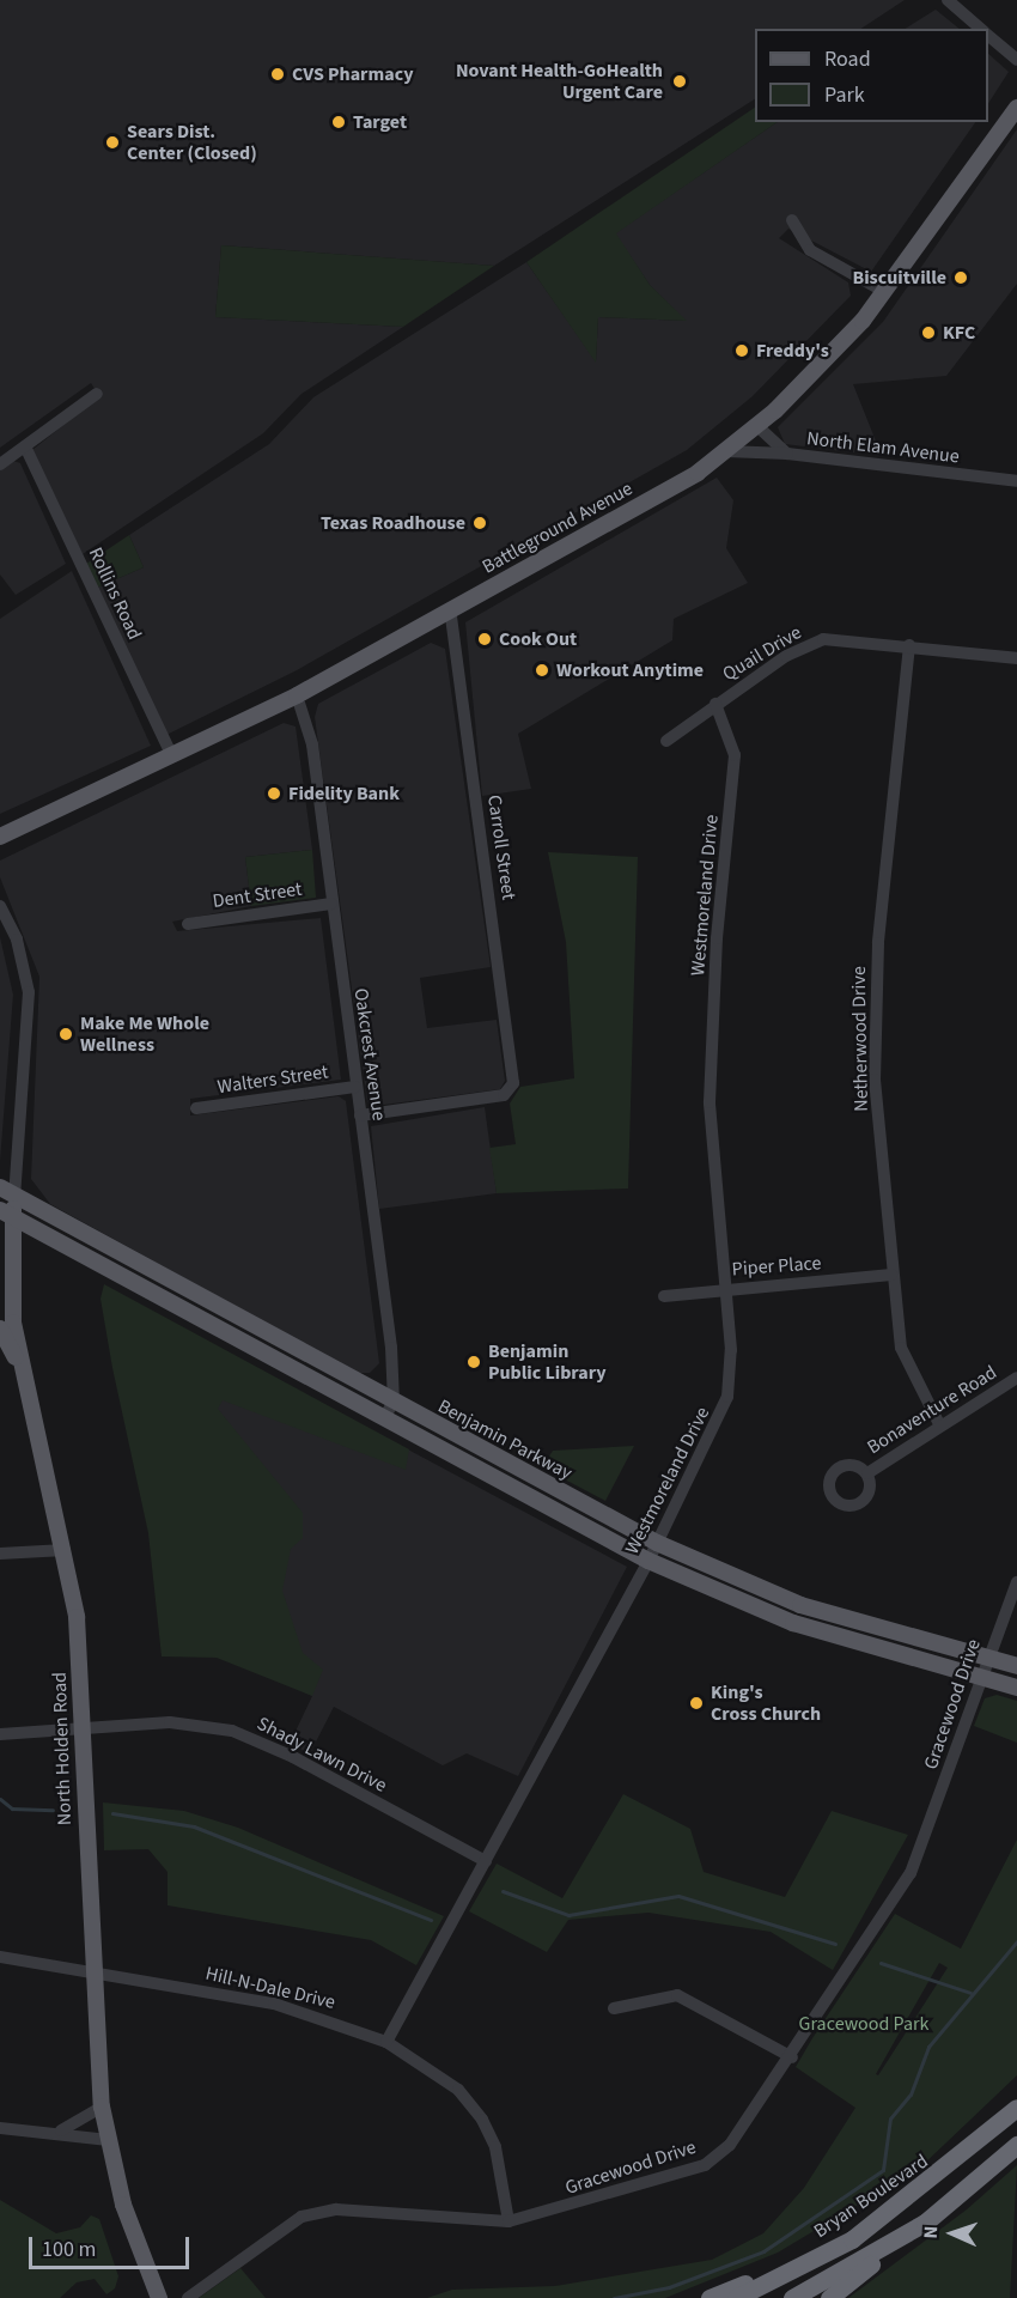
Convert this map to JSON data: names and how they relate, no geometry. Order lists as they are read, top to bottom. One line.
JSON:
{"streets":{"highway":["Bryan Boulevard"],"main road":["Battleground Avenue","Benjamin Parkway","North Holden Road"],"street":["North Elam Avenue","Rollins Road","Quail Drive","Carroll Street","Dent Street","Westmoreland Drive","Netherwood Drive","Oakcrest Avenue","Walters Street","Piper Place","Bonaventure Road","Gracewood Drive","Shady Lawn Drive","Hill-N-Dale Drive"]},"crossings":[["North Elam Avenue","Battleground Avenue"],["Battleground Avenue","Rollins Road"],["Battleground Avenue","Carroll Street"],["Battleground Avenue","Oakcrest Avenue"],["Quail Drive","Westmoreland Drive"],["Quail Drive","Netherwood Drive"],["Carroll Street","Oakcrest Avenue"],["Dent Street","Oakcrest Avenue"],["Westmoreland Drive","Piper Place"],["Westmoreland Drive","Benjamin Parkway"],["Westmoreland Drive","Shady Lawn Drive"],["Westmoreland Drive","Hill-N-Dale Drive"],["Netherwood Drive","Piper Place"],["Netherwood Drive","Bonaventure Road"],["Oakcrest Avenue","Walters Street"],["Oakcrest Avenue","Benjamin Parkway"],["Benjamin Parkway","Gracewood Drive"],["Benjamin Parkway","North Holden Road"],["Gracewood Drive","Hill-N-Dale Drive"],["North Holden Road","Shady Lawn Drive"],["North Holden Road","Hill-N-Dale Drive"]],"parks":["Gracewood Park"],"places":["CVS Pharmacy","Novant Health-GoHealth Urgent Care","Target","Sears Dist. Center (Closed)","Biscuitville","KFC","Freddy's","Texas Roadhouse","Cook Out","Workout Anytime","Fidelity Bank","Make Me Whole Wellness","Benjamin Public Library","King's Cross Church"],"legend":["Road","Park"],"scale_bar":"100 m","north":"left"}
